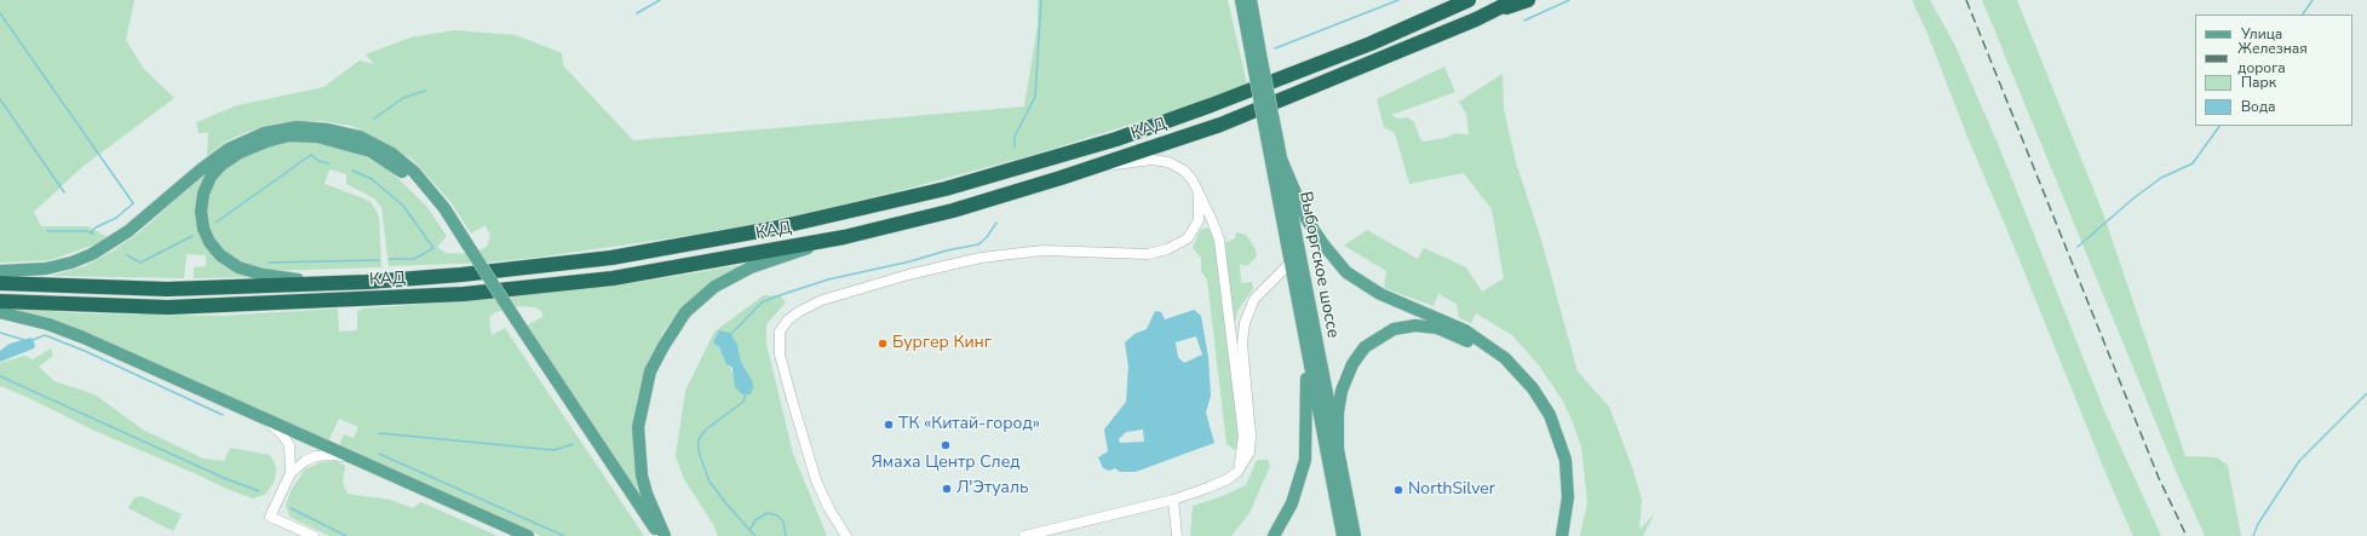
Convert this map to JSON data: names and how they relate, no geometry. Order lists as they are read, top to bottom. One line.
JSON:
{"streets":{"highway":["КАД"],"main road":["Выборгское шоссе"]},"places":["Бургер Кинг","ТК «Китай-город»","Ямаха Центр След","Л'Этуаль","NorthSilver"],"legend":["Улица","Железная дорога","Парк","Вода"]}
